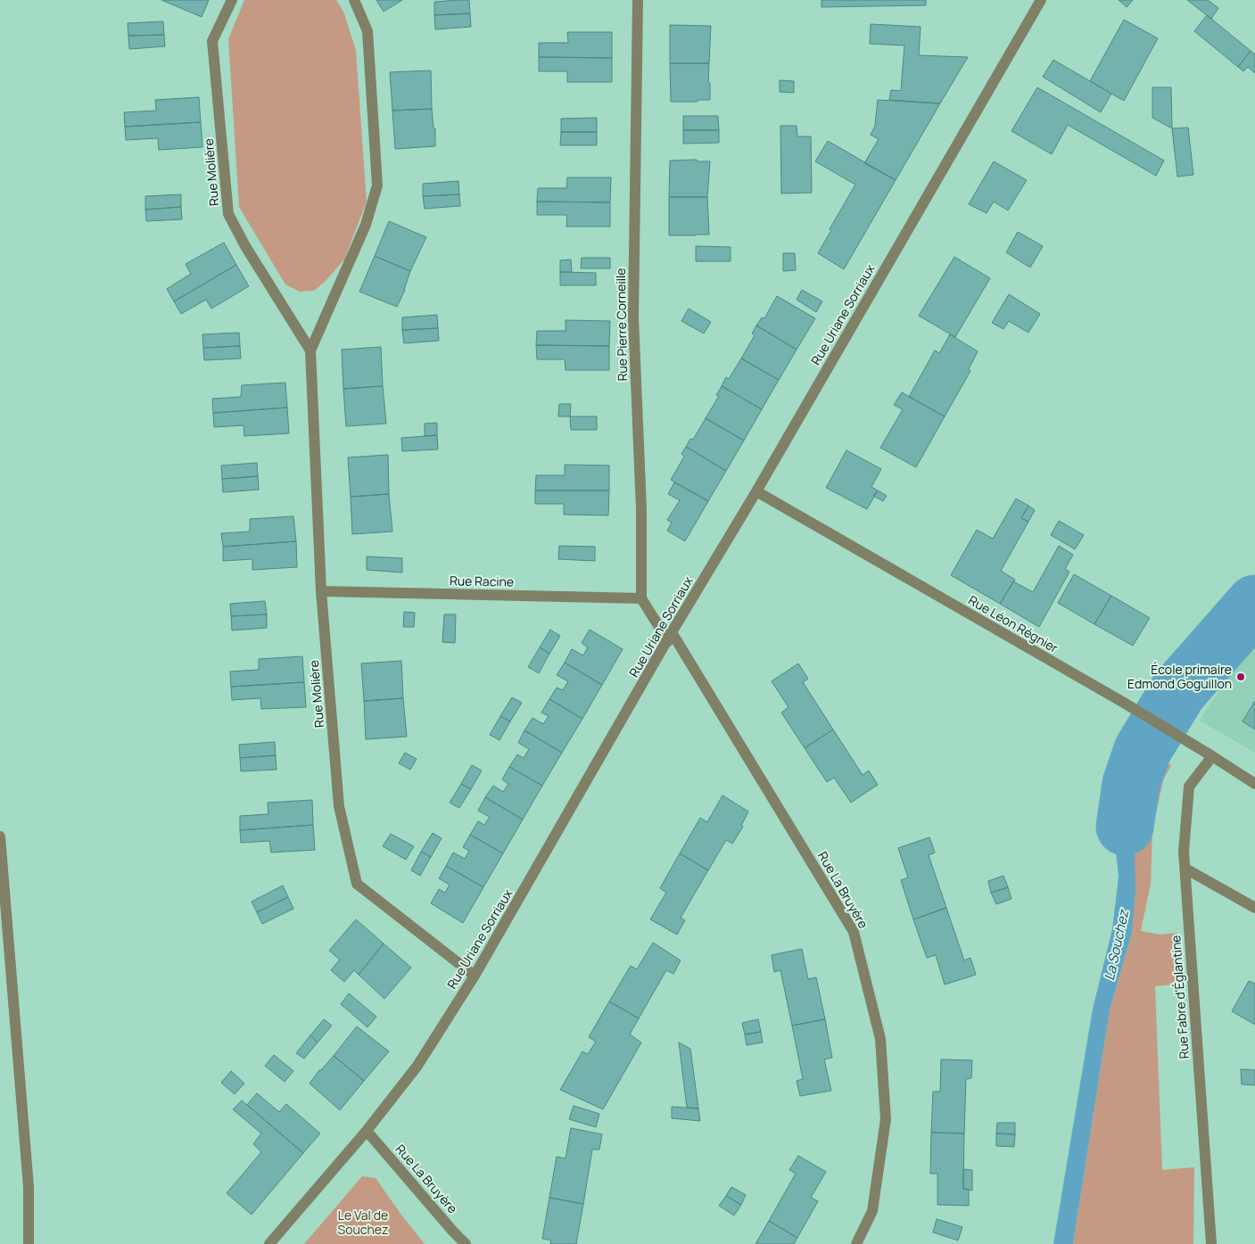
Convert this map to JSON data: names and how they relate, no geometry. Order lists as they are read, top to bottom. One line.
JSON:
{"streets":{"street":["Rue Molière","Rue Uriane Sorriaux","Rue Pierre Corneille","Rue Racine","Rue Léon Régnier","Rue La Bruyère","Rue Fabre d'Églantine"]},"crossings":[["Rue Molière","Rue Uriane Sorriaux"],["Rue Molière","Rue Racine"],["Rue Uriane Sorriaux","Rue Léon Régnier"],["Rue Uriane Sorriaux","Rue La Bruyère"],["Rue Pierre Corneille","Rue Racine"],["Rue Léon Régnier","Rue Fabre d'Églantine"]],"water":["La Souchez"],"parks":["Le Val de Souchez"],"places":["École primaire Edmond Goguillon"]}
